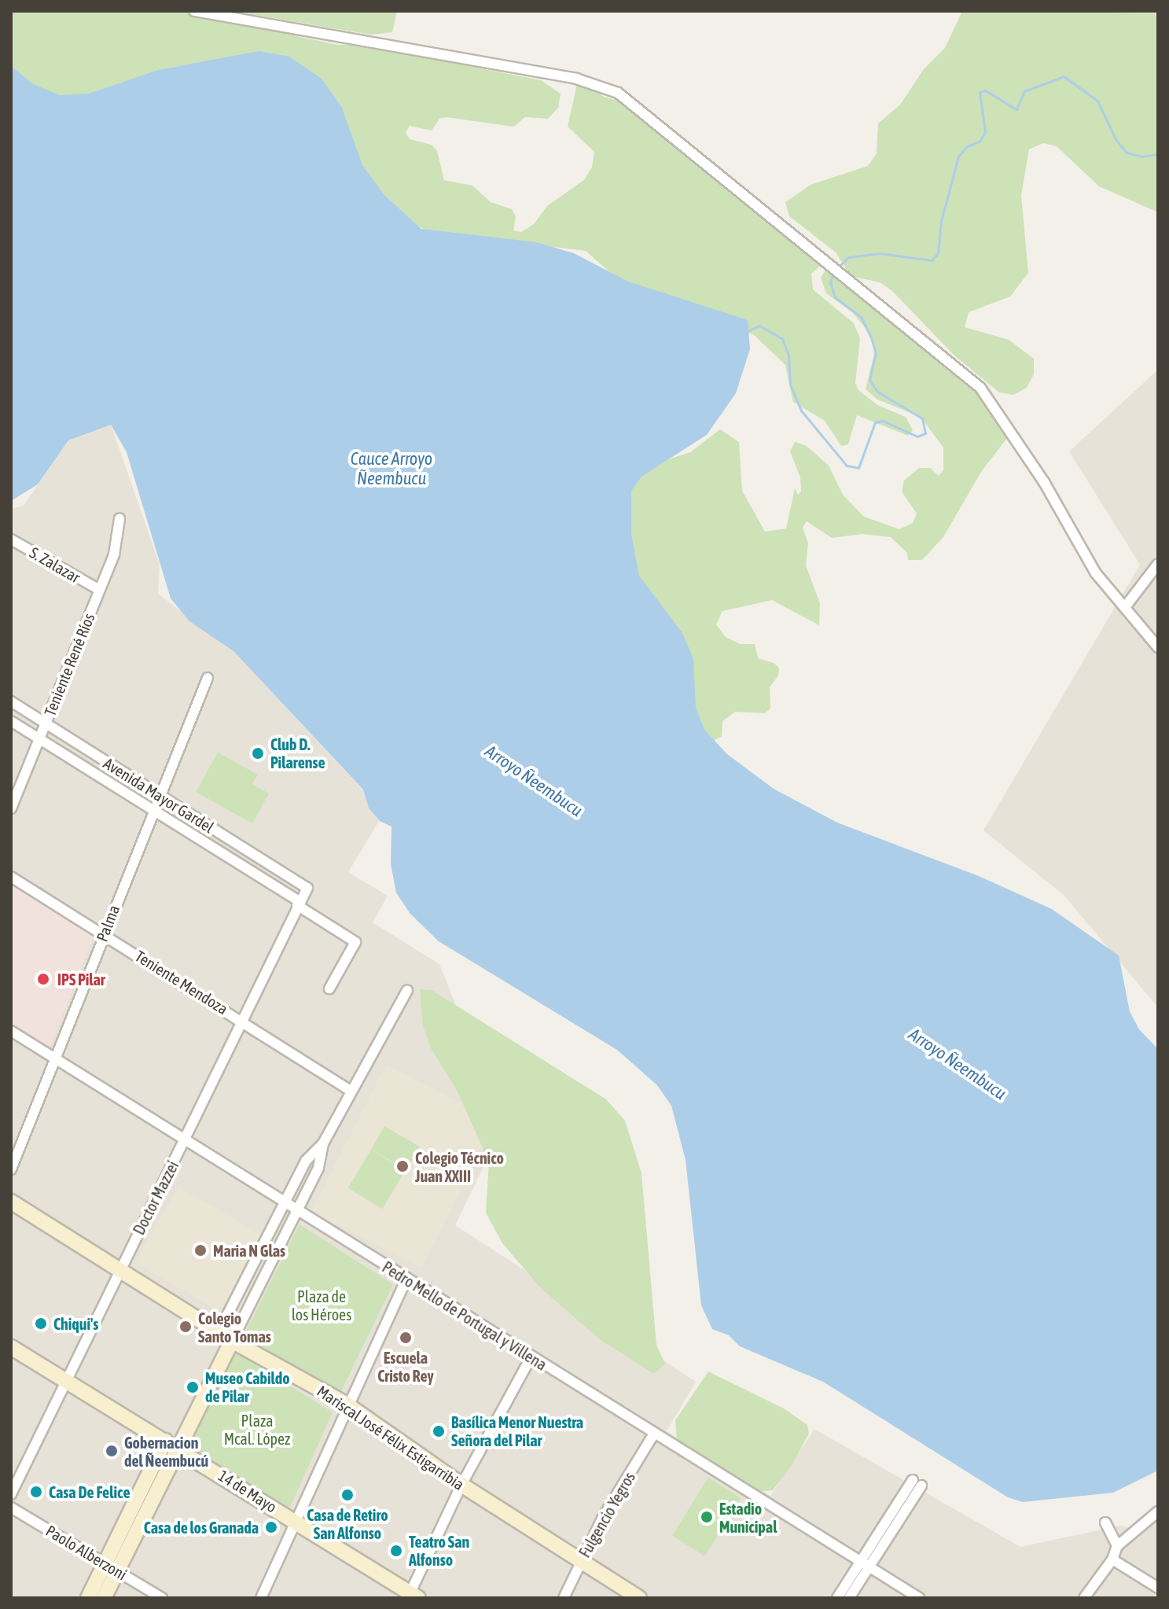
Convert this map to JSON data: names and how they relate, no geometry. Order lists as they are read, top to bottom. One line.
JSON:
{"streets":{"main road":["Mariscal José Félix Estigarribia","14 de Mayo"],"street":["S. Zalazar","Teniente René Ríos","Avenida Mayor Gardel","Palma","Teniente Mendoza","Doctor Mazzei","Pedro Mello de Portugal y Villena","Fulgencio Yegros","Paolo Alberzoni"]},"crossings":[["S. Zalazar","Teniente René Ríos"],["Teniente René Ríos","Avenida Mayor Gardel"],["Avenida Mayor Gardel","Palma"],["Avenida Mayor Gardel","Doctor Mazzei"],["Palma","Teniente Mendoza"],["Palma","Pedro Mello de Portugal y Villena"],["Teniente Mendoza","Doctor Mazzei"],["Doctor Mazzei","Pedro Mello de Portugal y Villena"],["Doctor Mazzei","Mariscal José Félix Estigarribia"],["Doctor Mazzei","14 de Mayo"],["Pedro Mello de Portugal y Villena","Fulgencio Yegros"],["Mariscal José Félix Estigarribia","Fulgencio Yegros"]],"water":["Cauce Arroyo Ñeembucu","Arroyo Ñeembucu"],"parks":["Plaza de los Héroes","Plaza Mcal. López"],"places":["Club D. Pilarense","IPS Pilar","Colegio Técnico Juan XXIII","Maria N Glas","Chiqui's","Colegio Santo Tomas","Escuela Cristo Rey","Museo Cabildo de Pilar","Basílica Menor Nuestra Señora del Pilar","Gobernacion del Ñeembucú","Casa De Felice","Casa de Retiro San Alfonso","Estadio Municipal","Casa de los Granada","Teatro San Alfonso"]}
